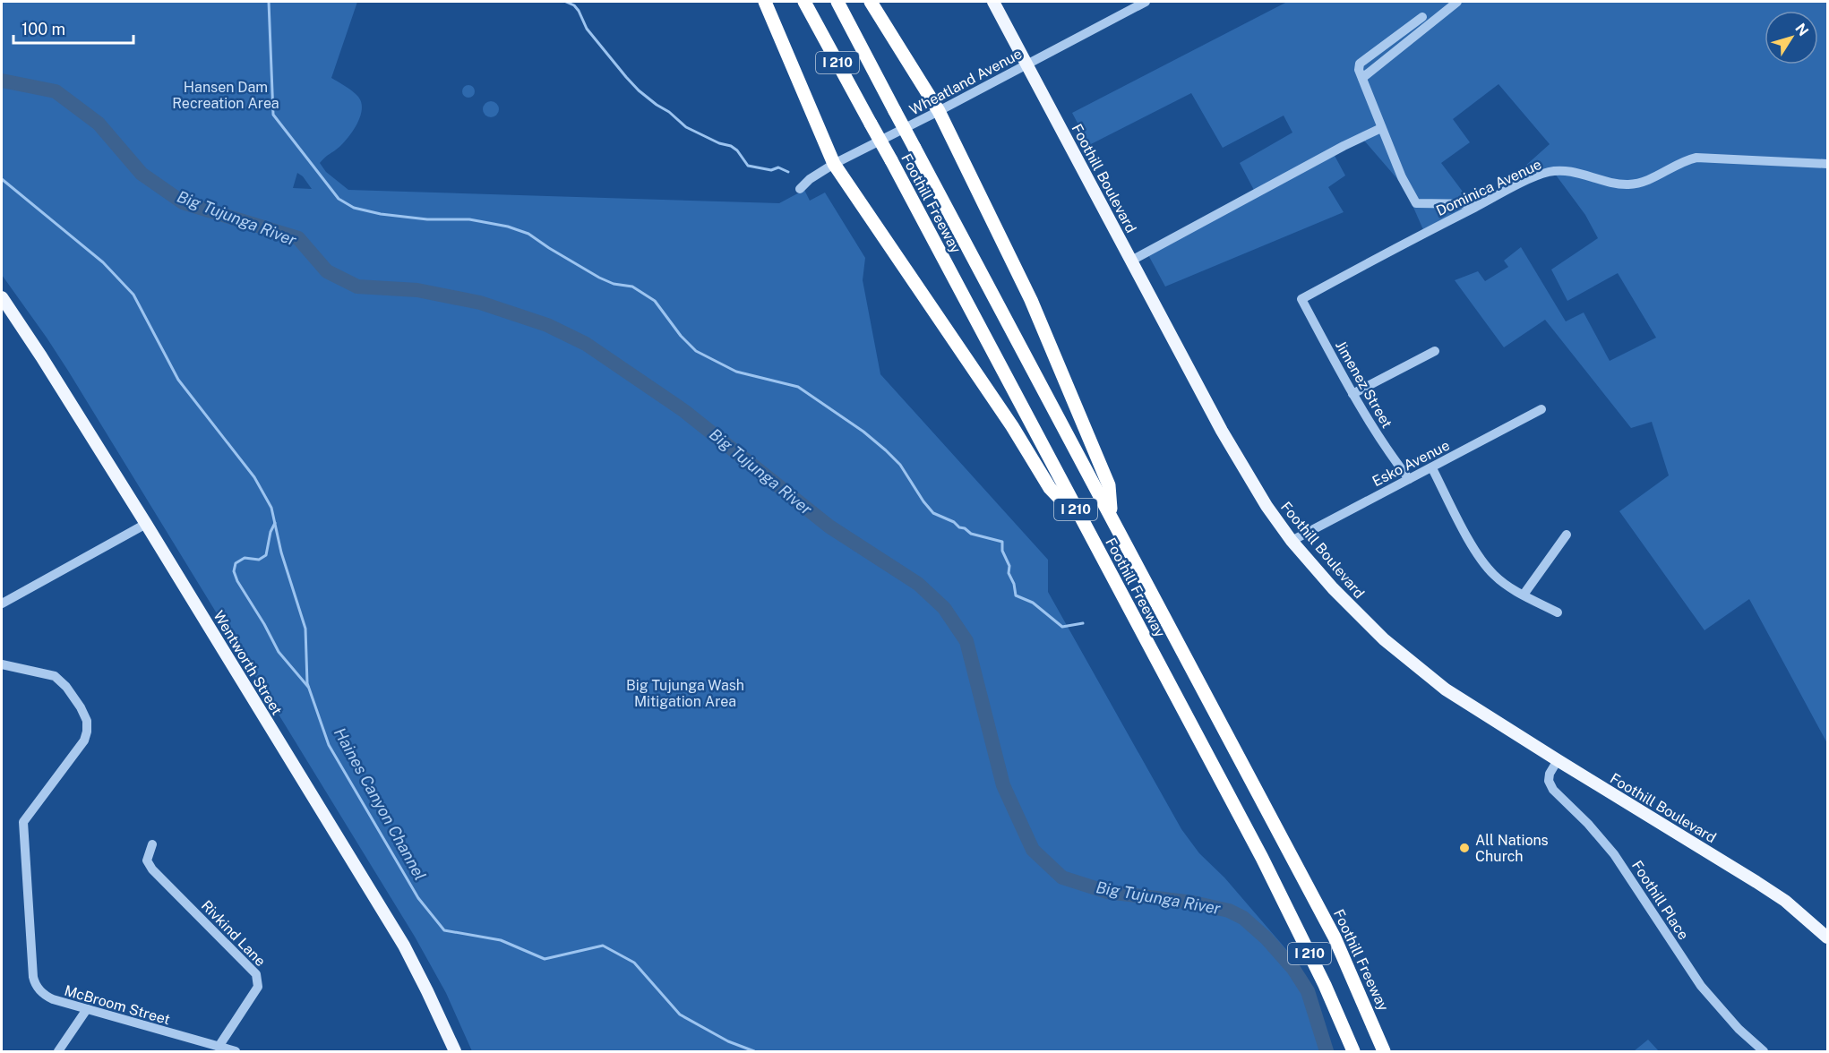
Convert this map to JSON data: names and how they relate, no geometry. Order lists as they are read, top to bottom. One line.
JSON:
{"streets":{"highway":["I 210","Foothill Freeway"],"main road":["Foothill Boulevard","Wentworth Street"],"street":["Wheatland Avenue","Dominica Avenue","Jimenez Street","Esko Avenue","Foothill Place","Rivkind Lane","McBroom Street"]},"crossings":[["Wheatland Avenue","Foothill Boulevard"],["Foothill Boulevard","Esko Avenue"],["Foothill Boulevard","Foothill Place"],["Dominica Avenue","Jimenez Street"],["Jimenez Street","Esko Avenue"],["Rivkind Lane","McBroom Street"]],"water":["Big Tujunga River","Haines Canyon Channel"],"parks":["Hansen Dam Recreation Area","Big Tujunga Wash Mitigation Area"],"places":["All Nations Church"],"scale_bar":"100 m","north":"top right"}
